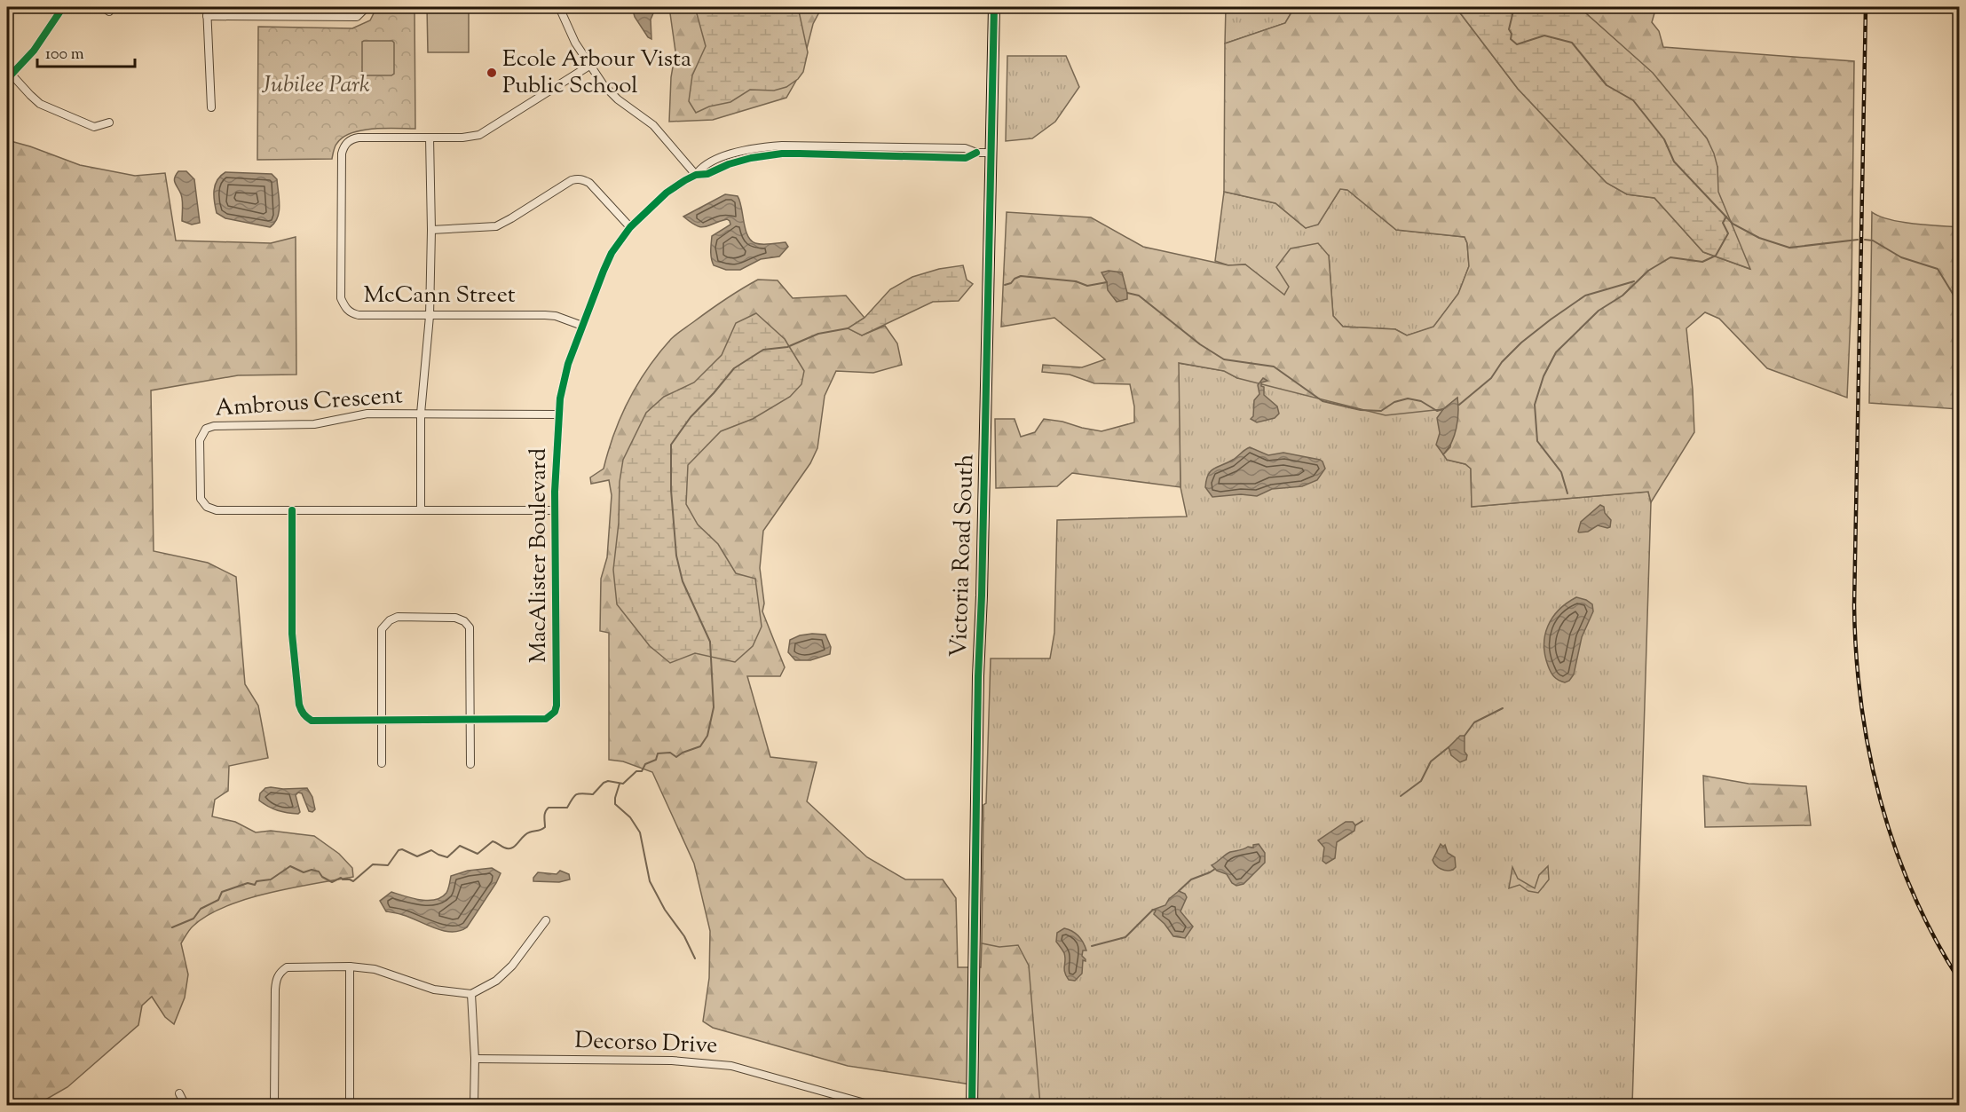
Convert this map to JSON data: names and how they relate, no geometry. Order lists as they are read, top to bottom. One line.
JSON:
{"streets":{"main road":["Victoria Road South"],"street":["McCann Street","Ambrous Crescent","MacAlister Boulevard","Decorso Drive"]},"crossings":[["McCann Street","MacAlister Boulevard"],["Ambrous Crescent","MacAlister Boulevard"],["MacAlister Boulevard","Victoria Road South"]],"parks":["Jubilee Park"],"places":["Ecole Arbour Vista Public School"],"scale_bar":"100 m"}
